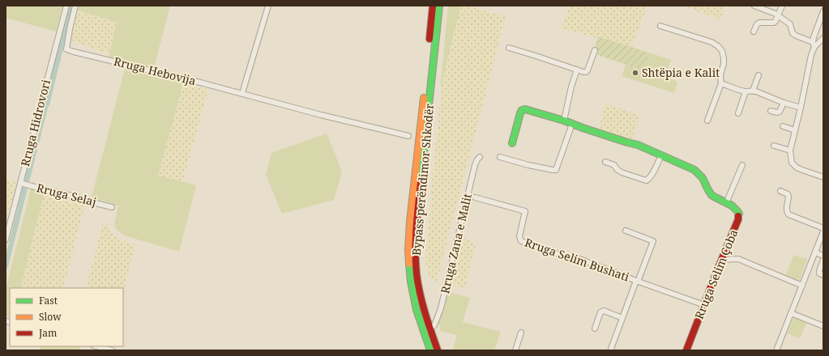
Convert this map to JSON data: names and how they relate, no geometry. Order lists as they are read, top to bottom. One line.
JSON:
{"streets":{"main road":["Bypass perëndimor Shkodër","Rruga Selim Çoba"],"street":["Rruga Hebovija","Rruga Hidrovori","Rruga Selaj","Rruga Zana e Malit","Rruga Selim Bushati"]},"crossings":[["Rruga Hidrovori","Rruga Selaj"],["Bypass perëndimor Shkodër","Rruga Zana e Malit"],["Rruga Selim Bushati","Rruga Selim Çoba"]],"places":["Shtëpia e Kalit"],"legend":["Fast","Slow","Jam"]}
